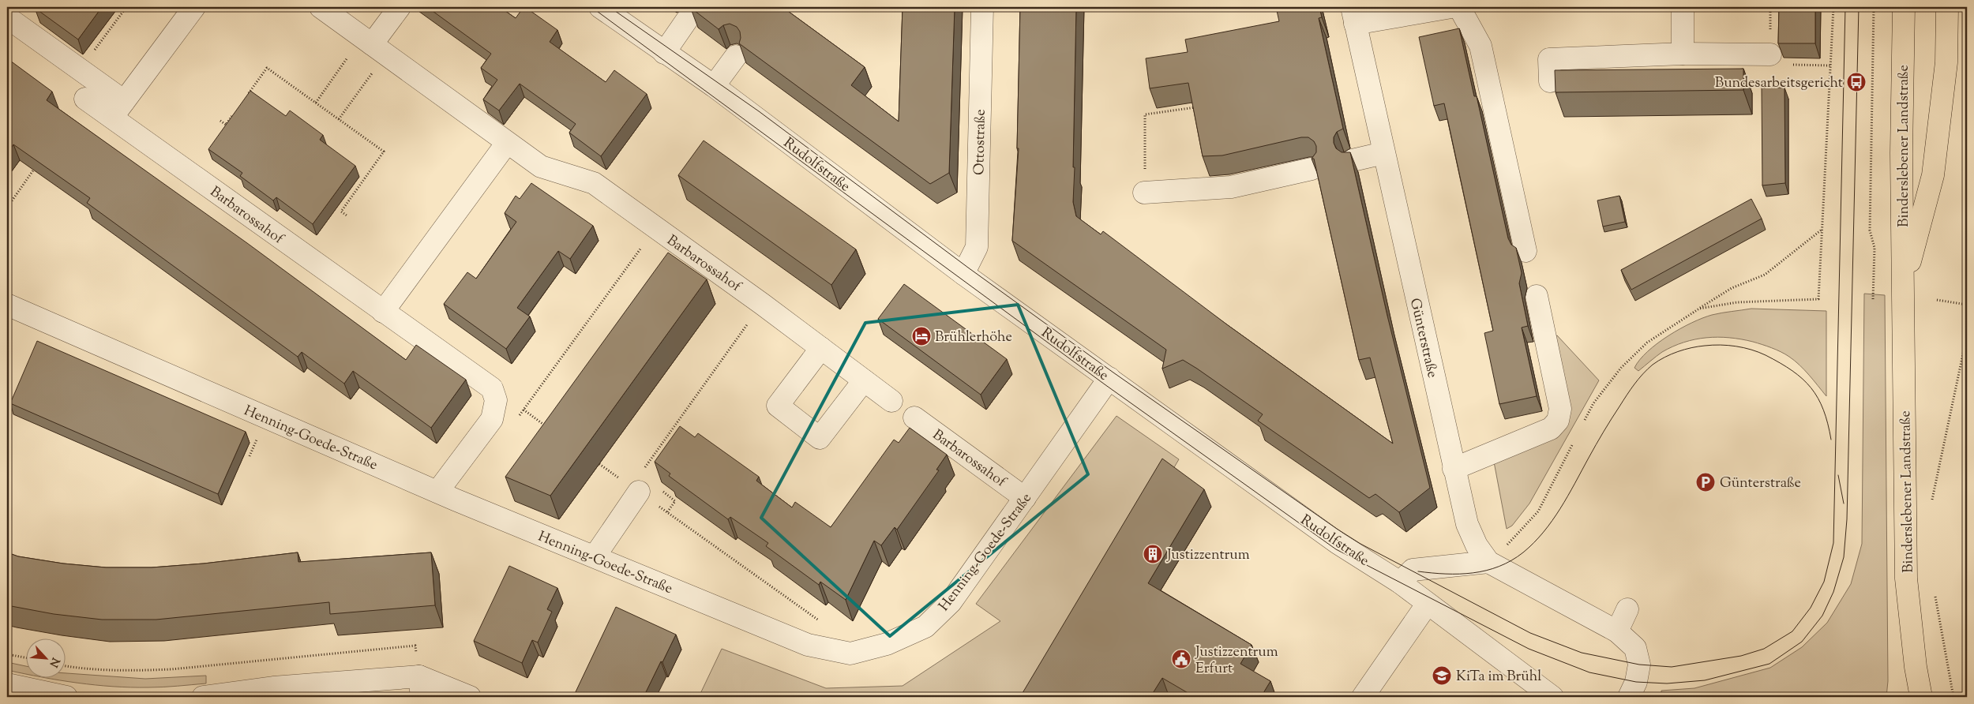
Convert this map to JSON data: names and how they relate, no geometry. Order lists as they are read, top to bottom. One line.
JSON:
{"streets":{"main road":["Binderslebener Landstraße"],"street":["Ottostraße","Rudolfstraße","Barbarossahof","Günterstraße","Henning-Goede-Straße"]},"crossings":[["Ottostraße","Rudolfstraße"],["Rudolfstraße","Henning-Goede-Straße"],["Barbarossahof","Henning-Goede-Straße"]],"places":{"bus stop":["Bundesarbeitsgericht"],"hotel":["Brühlerhöhe"],"parking":["Günterstraße"],"building":["Justizzentrum"],"public building":["Justizzentrum Erfurt"],"school or university":["KiTa im Brühl"]},"north":"bottom right"}
